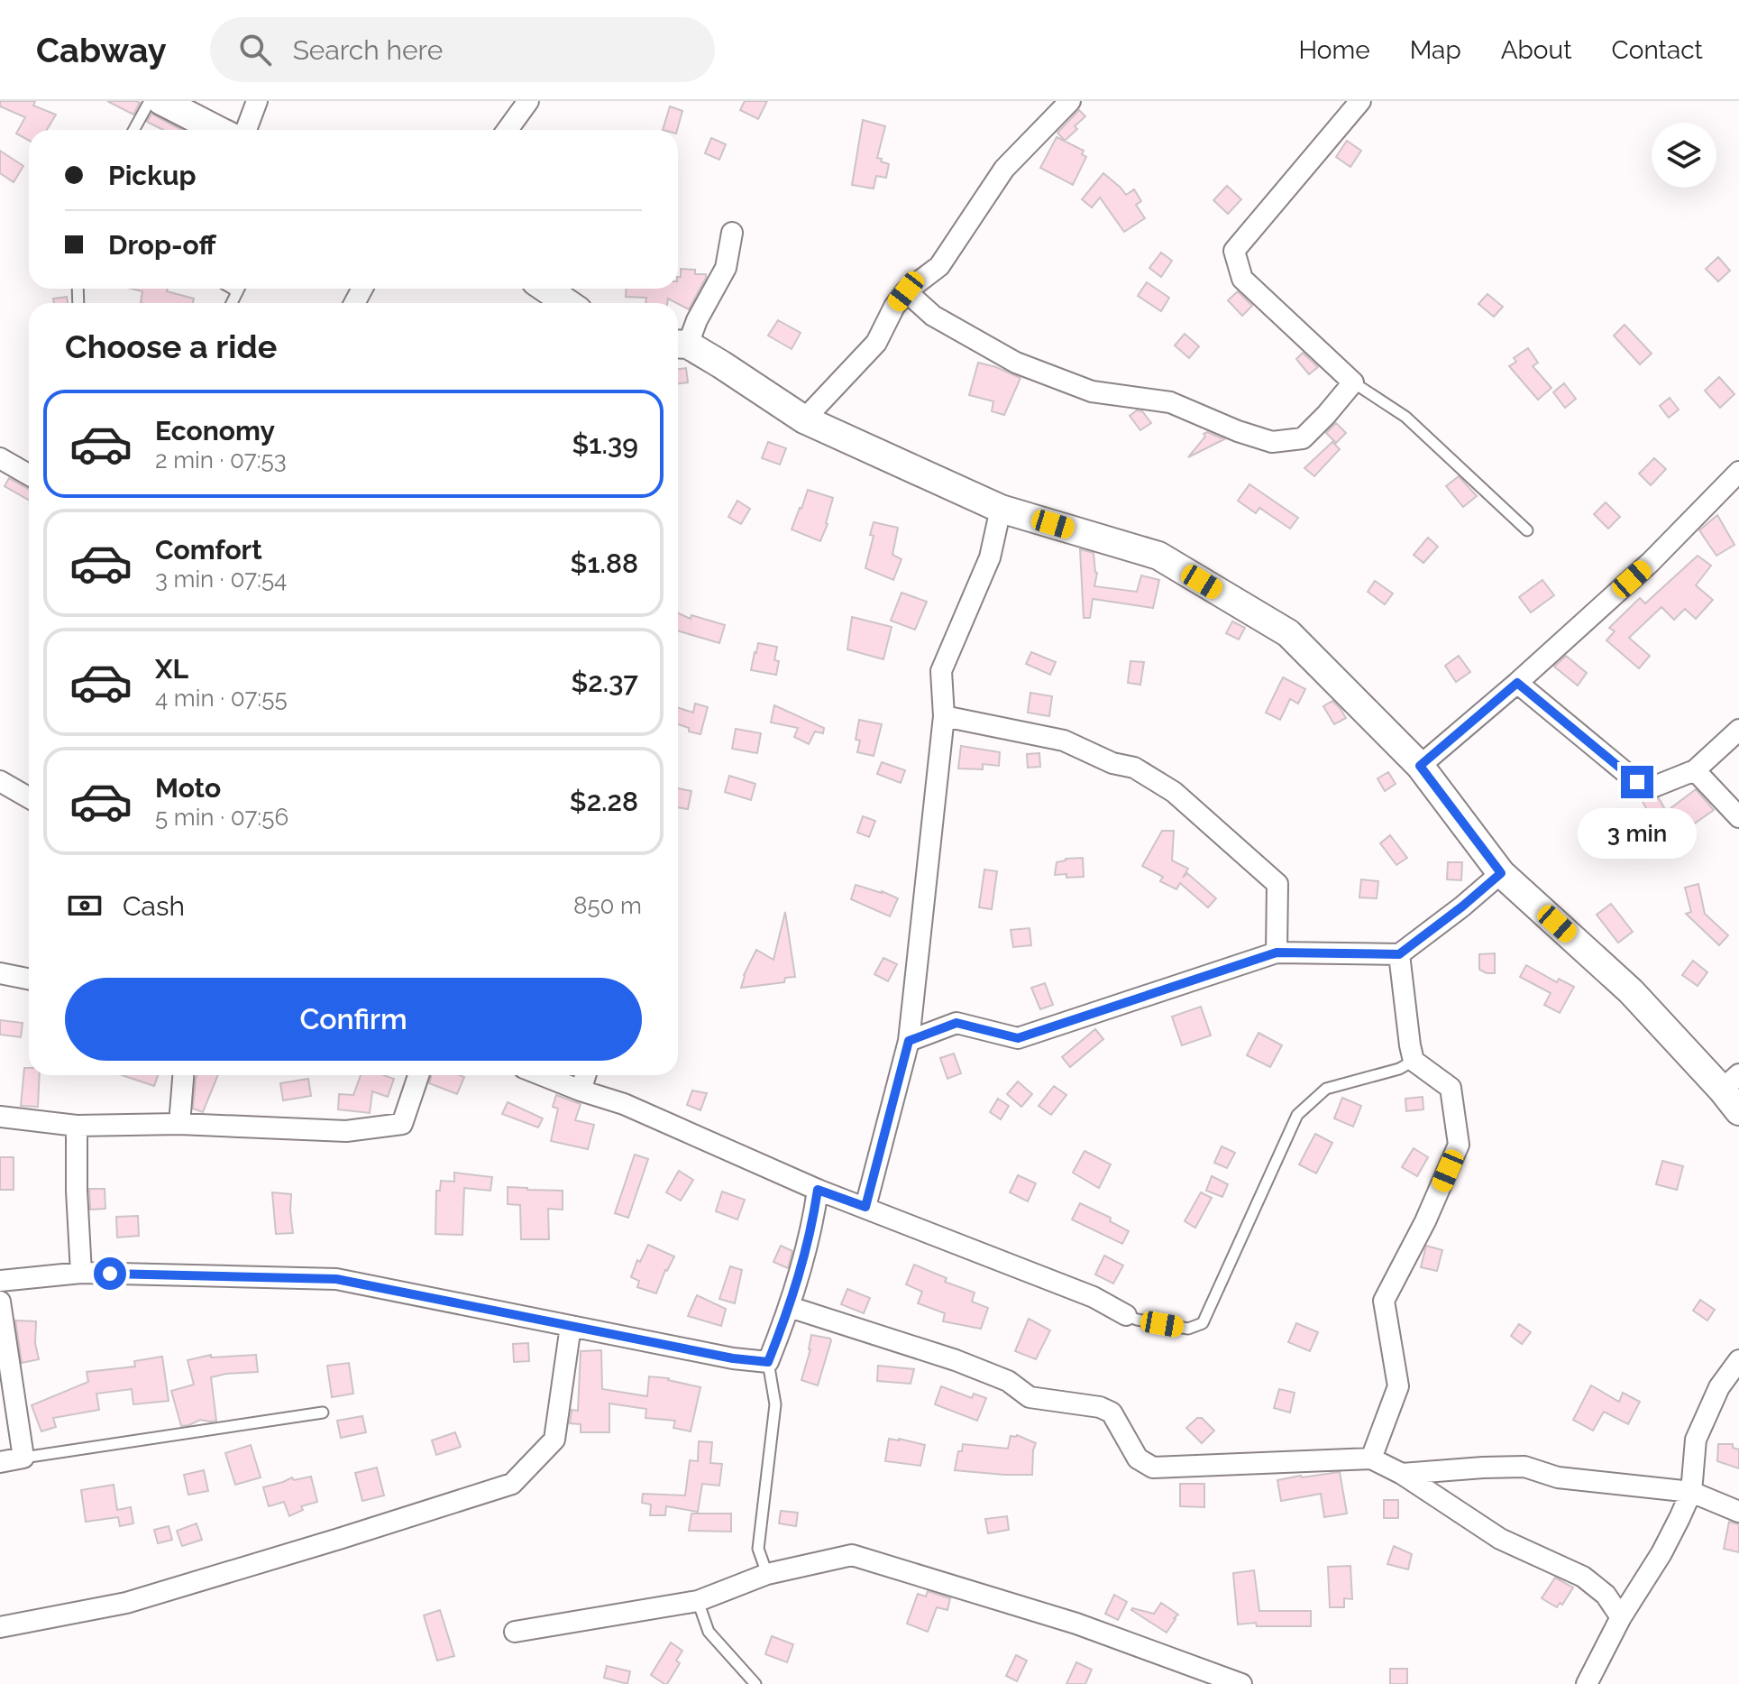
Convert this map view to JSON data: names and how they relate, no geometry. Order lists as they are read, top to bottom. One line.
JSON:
{"page":{"header":"Cabway","search":"Search here","nav":["Home","Map","About","Contact"],"banner":["Pickup","Drop-off"],"heading":"Choose a ride","list":[{"name":"Economy","note":"2 min · 07:53","value":"$1.39"},{"name":"Comfort","note":"3 min · 07:54","value":"$1.88"},{"name":"XL","note":"4 min · 07:55","value":"$2.37"},{"name":"Moto","note":"5 min · 07:56","value":"$2.28"}],"bubble":"3 min","pay":["Cash","850 m"],"buttons":"Confirm"}}
